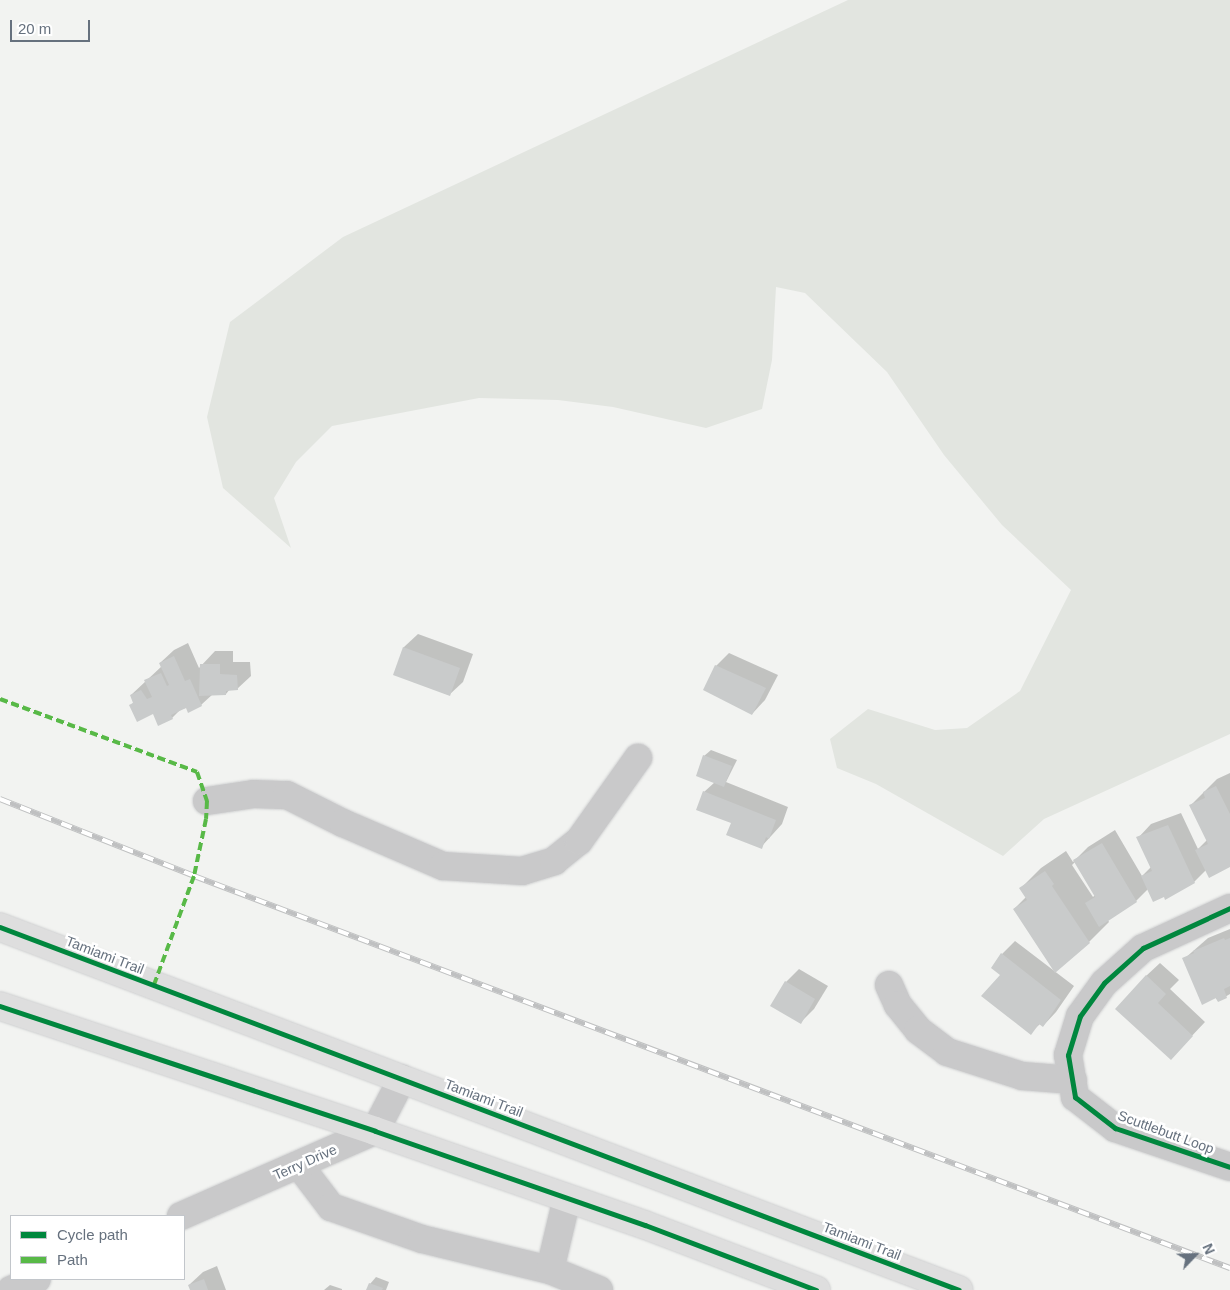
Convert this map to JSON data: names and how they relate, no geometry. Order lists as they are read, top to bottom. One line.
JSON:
{"streets":{"main road":["Tamiami Trail"],"street":["Scuttlebutt Loop","Terry Drive"]},"legend":["Cycle path","Path"],"scale_bar":"20 m","north":"top right"}
